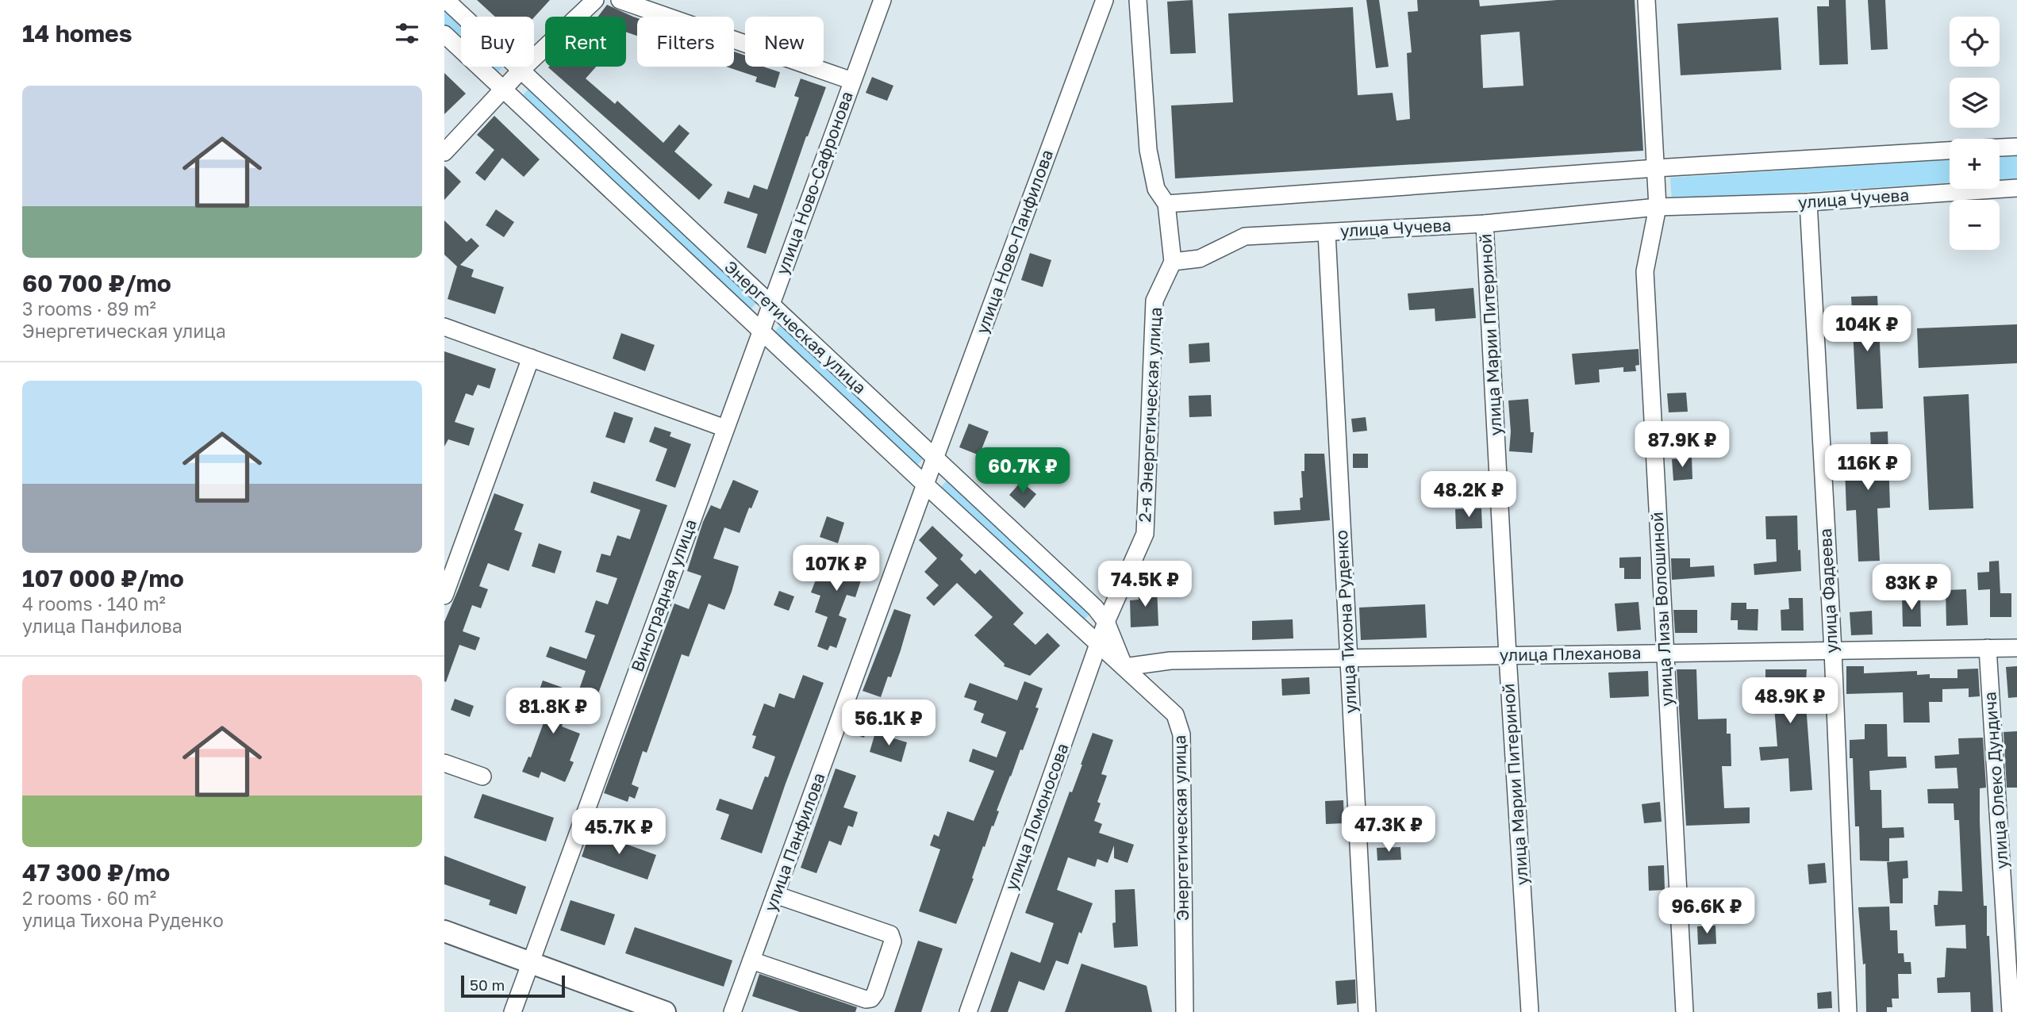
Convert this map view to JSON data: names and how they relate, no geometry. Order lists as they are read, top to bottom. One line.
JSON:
{"streets":{"street":["улица Ново-Сафронова","улица Чучева","улица Ново-Панфилова","Энергетическая улица","улица Марии Питериной","2-я Энергетическая улица","улица Фадеева","Виноградная улица","улица Лизы Волошиной","улица Тихона Руденко","улица Плеханова","улица Олеко Дундича","улица Ломоносова","улица Панфилова"]},"crossings":[["улица Ново-Сафронова","Энергетическая улица"],["улица Ново-Сафронова","Виноградная улица"],["улица Чучева","улица Марии Питериной"],["улица Чучева","2-я Энергетическая улица"],["улица Чучева","улица Фадеева"],["улица Чучева","улица Лизы Волошиной"],["улица Чучева","улица Тихона Руденко"],["улица Ново-Панфилова","Энергетическая улица"],["улица Ново-Панфилова","улица Панфилова"],["Энергетическая улица","2-я Энергетическая улица"],["Энергетическая улица","Виноградная улица"],["Энергетическая улица","улица Плеханова"],["Энергетическая улица","улица Ломоносова"],["Энергетическая улица","улица Панфилова"],["улица Марии Питериной","улица Плеханова"],["2-я Энергетическая улица","улица Ломоносова"],["улица Фадеева","улица Плеханова"],["улица Лизы Волошиной","улица Плеханова"],["улица Тихона Руденко","улица Плеханова"],["улица Плеханова","улица Олеко Дундича"]],"scale_bar":"50 m","page":{"heading":"14 homes","map_buttons":["+","−"],"chip":["Buy","Rent","Filters","New"],"list":[{"name":"60 700 ₽/mo","note":"3 rooms · 89 m² · Энергетическая улица"},{"name":"107 000 ₽/mo","note":"4 rooms · 140 m² · улица Панфилова"},{"name":"47 300 ₽/mo","note":"2 rooms · 60 m² · улица Тихона Руденко"}],"price":["104K ₽","87.9K ₽","116K ₽","60.7K ₽","48.2K ₽","107K ₽","74.5K ₽","83K ₽","48.9K ₽","81.8K ₽","56.1K ₽","47.3K ₽","45.7K ₽","96.6K ₽"],"scale":"50 m"}}
